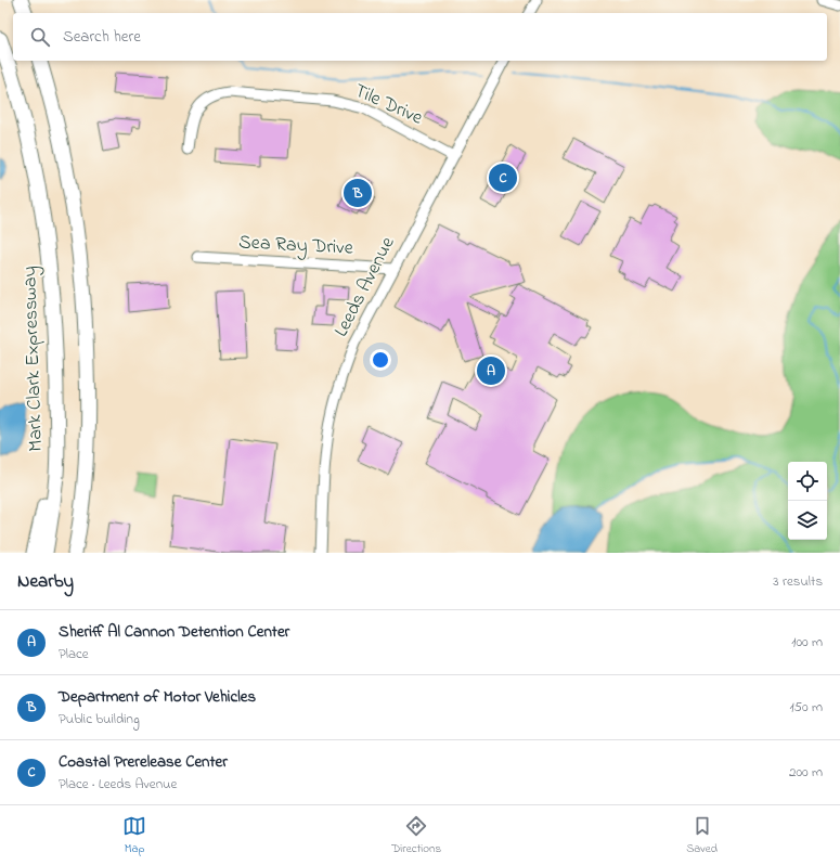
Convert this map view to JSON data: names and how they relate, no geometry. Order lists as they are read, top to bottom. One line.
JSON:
{"streets":{"highway":["Mark Clark Expressway"],"street":["Tile Drive","Sea Ray Drive","Leeds Avenue"]},"crossings":[["Tile Drive","Leeds Avenue"],["Sea Ray Drive","Leeds Avenue"]],"page":{"search":"Search here","pins":["C","B","A"],"heading":["Nearby","3 results"],"list":[{"mark":"A","name":"Sheriff Al Cannon Detention Center","note":"Place","value":"100 m"},{"mark":"B","name":"Department of Motor Vehicles","note":"Public building","value":"150 m"},{"mark":"C","name":"Coastal Prerelease Center","note":"Place · Leeds Avenue","value":"200 m"}],"nav":["Map","Directions","Saved"]}}
